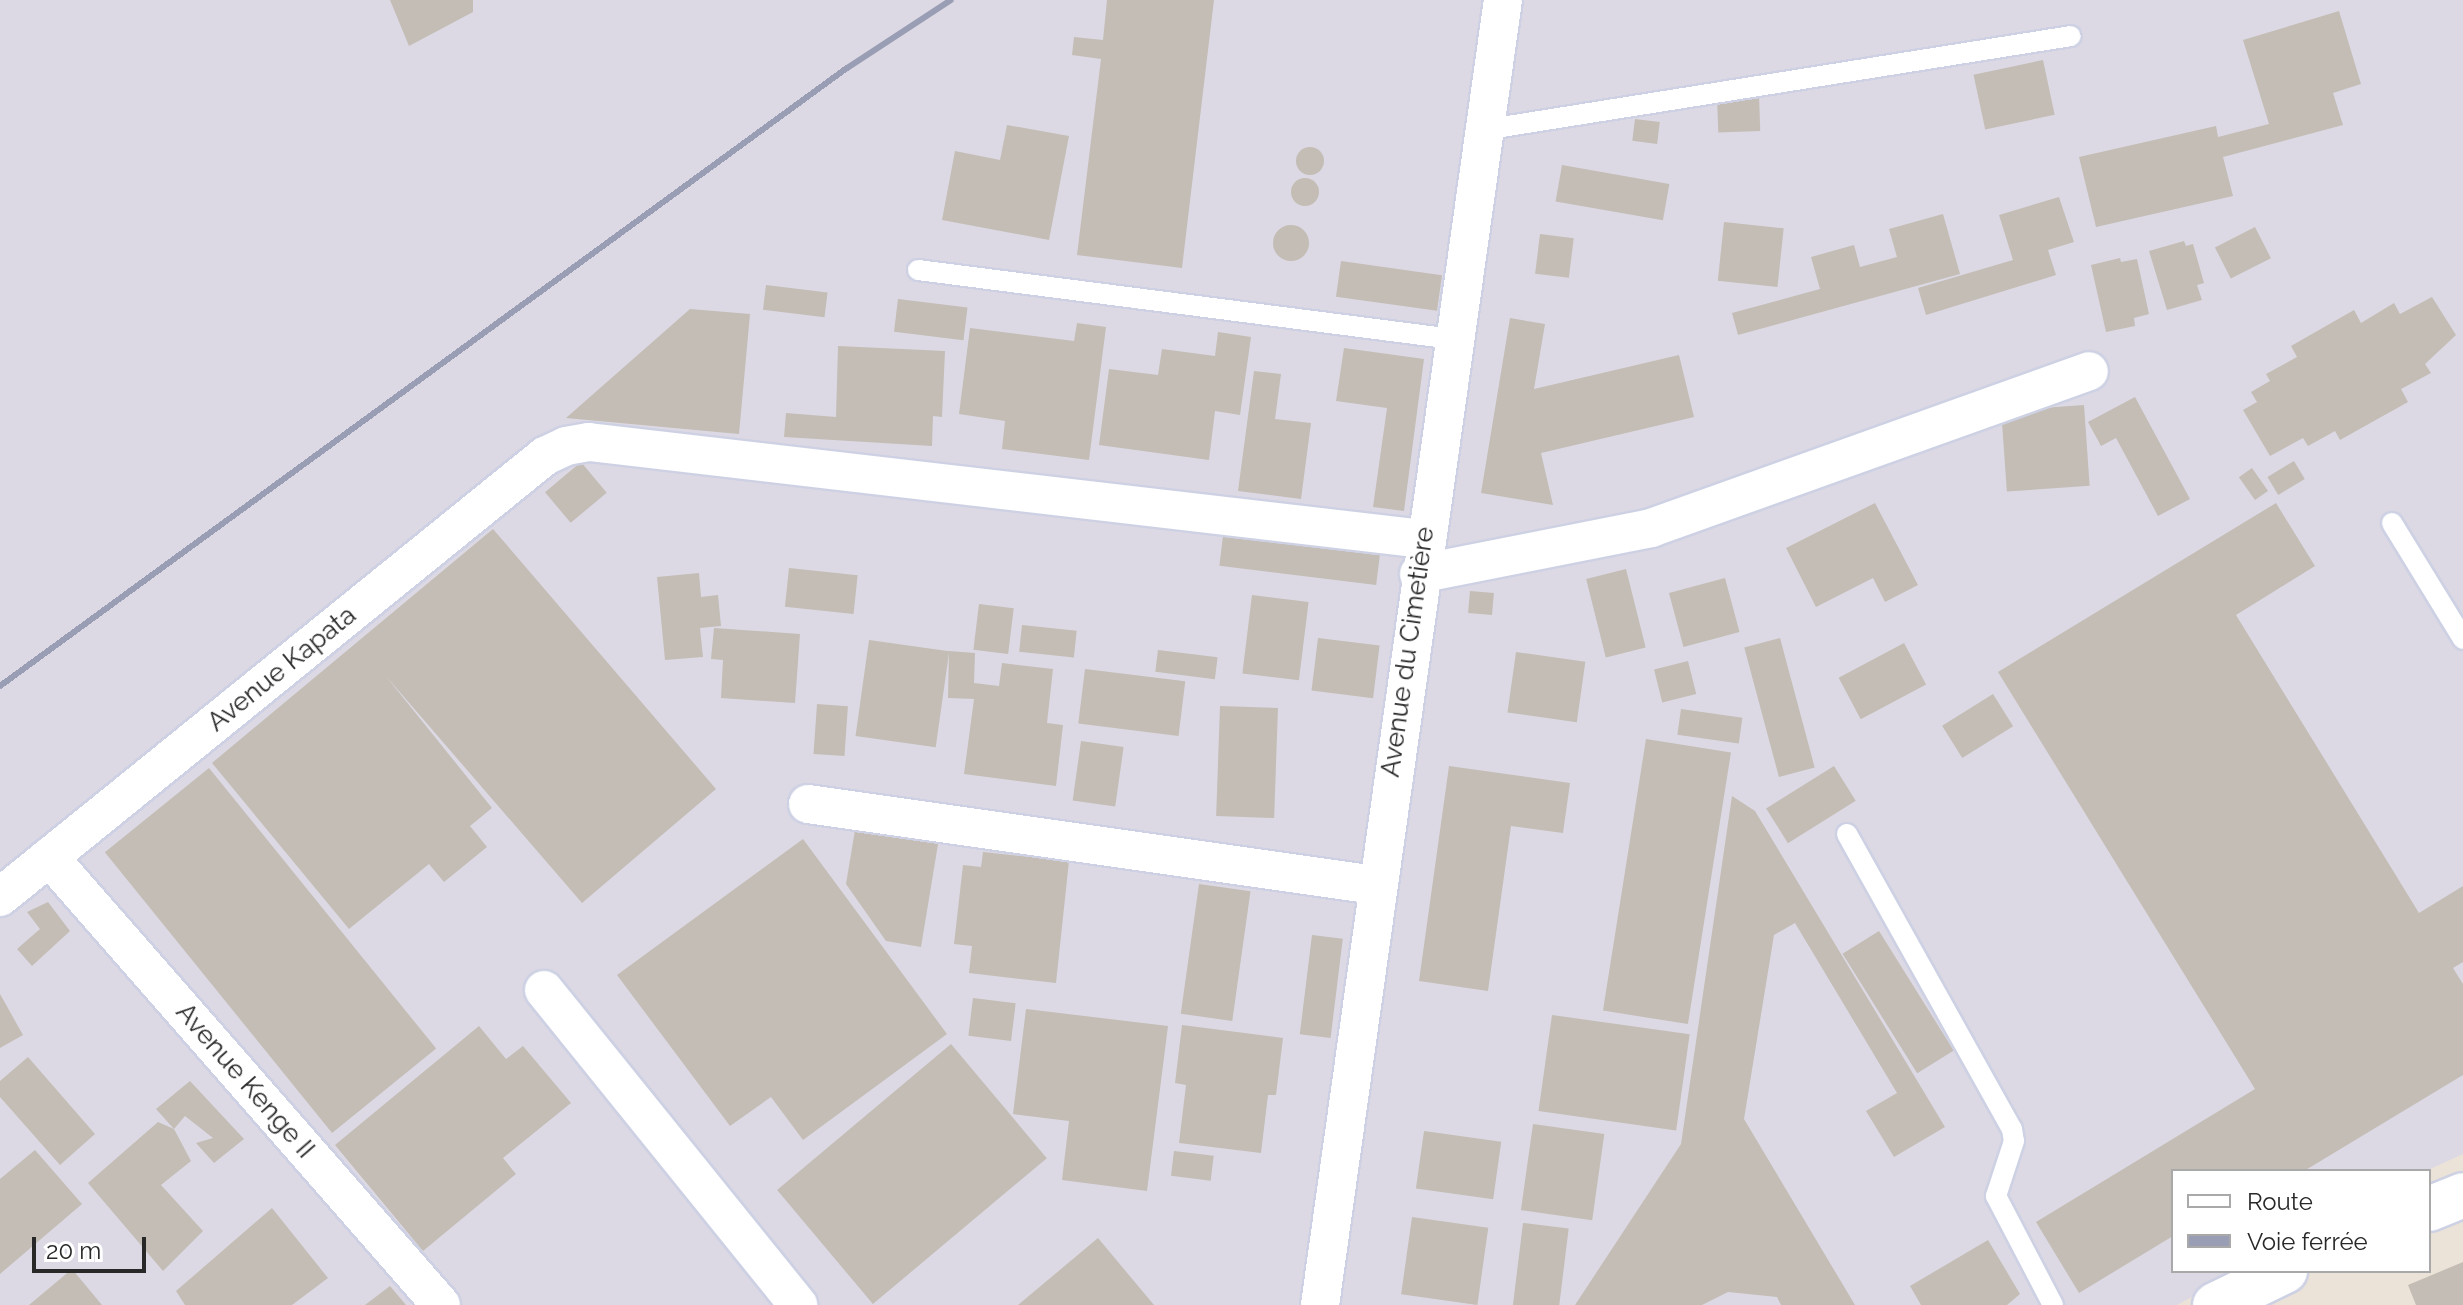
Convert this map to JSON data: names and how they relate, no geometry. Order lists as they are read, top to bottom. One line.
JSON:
{"streets":{"street":["Avenue du Cimetière","Avenue Kapata","Avenue Kenge II"]},"crossings":[["Avenue du Cimetière","Avenue Kapata"],["Avenue Kapata","Avenue Kenge II"]],"legend":["Route","Voie ferrée"],"scale_bar":"20 m"}
